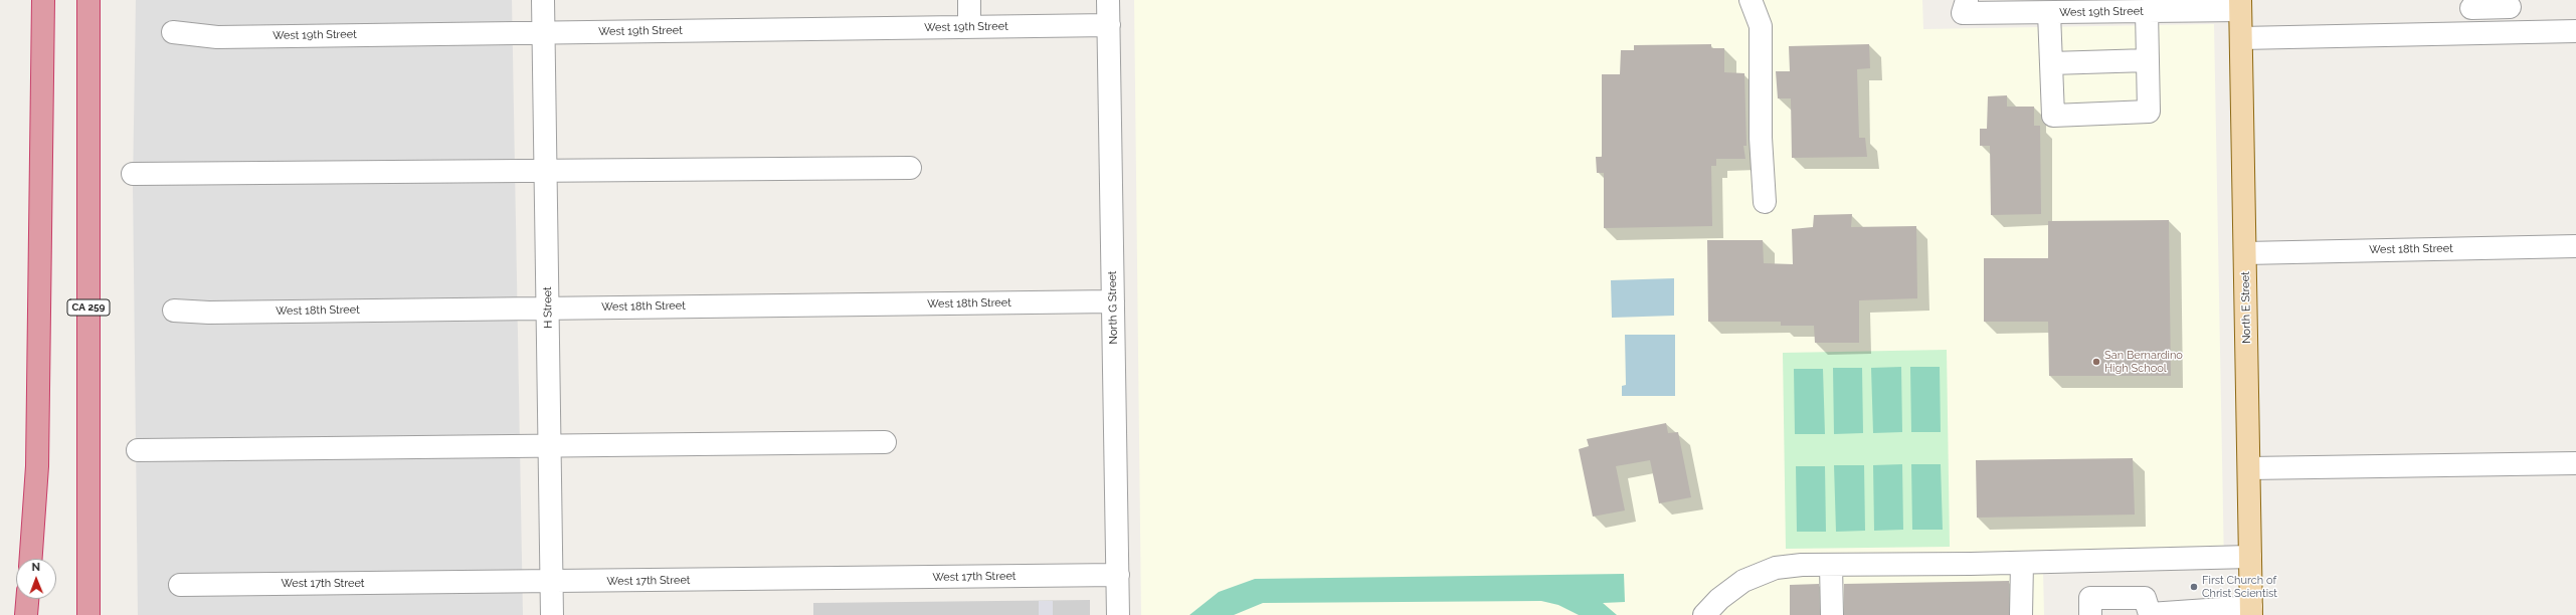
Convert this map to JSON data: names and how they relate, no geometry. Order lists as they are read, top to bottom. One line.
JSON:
{"streets":{"highway":["CA 259"],"main road":["North E Street"],"street":["West 19th Street","West 18th Street","H Street","North G Street","West 17th Street"]},"crossings":[["West 19th Street","H Street"],["West 19th Street","North G Street"],["West 19th Street","North E Street"],["West 18th Street","H Street"],["West 18th Street","North G Street"],["West 18th Street","North E Street"],["H Street","West 17th Street"],["North G Street","West 17th Street"]],"places":["San Bernardino High School","First Church of Christ Scientist"],"north":"top"}
